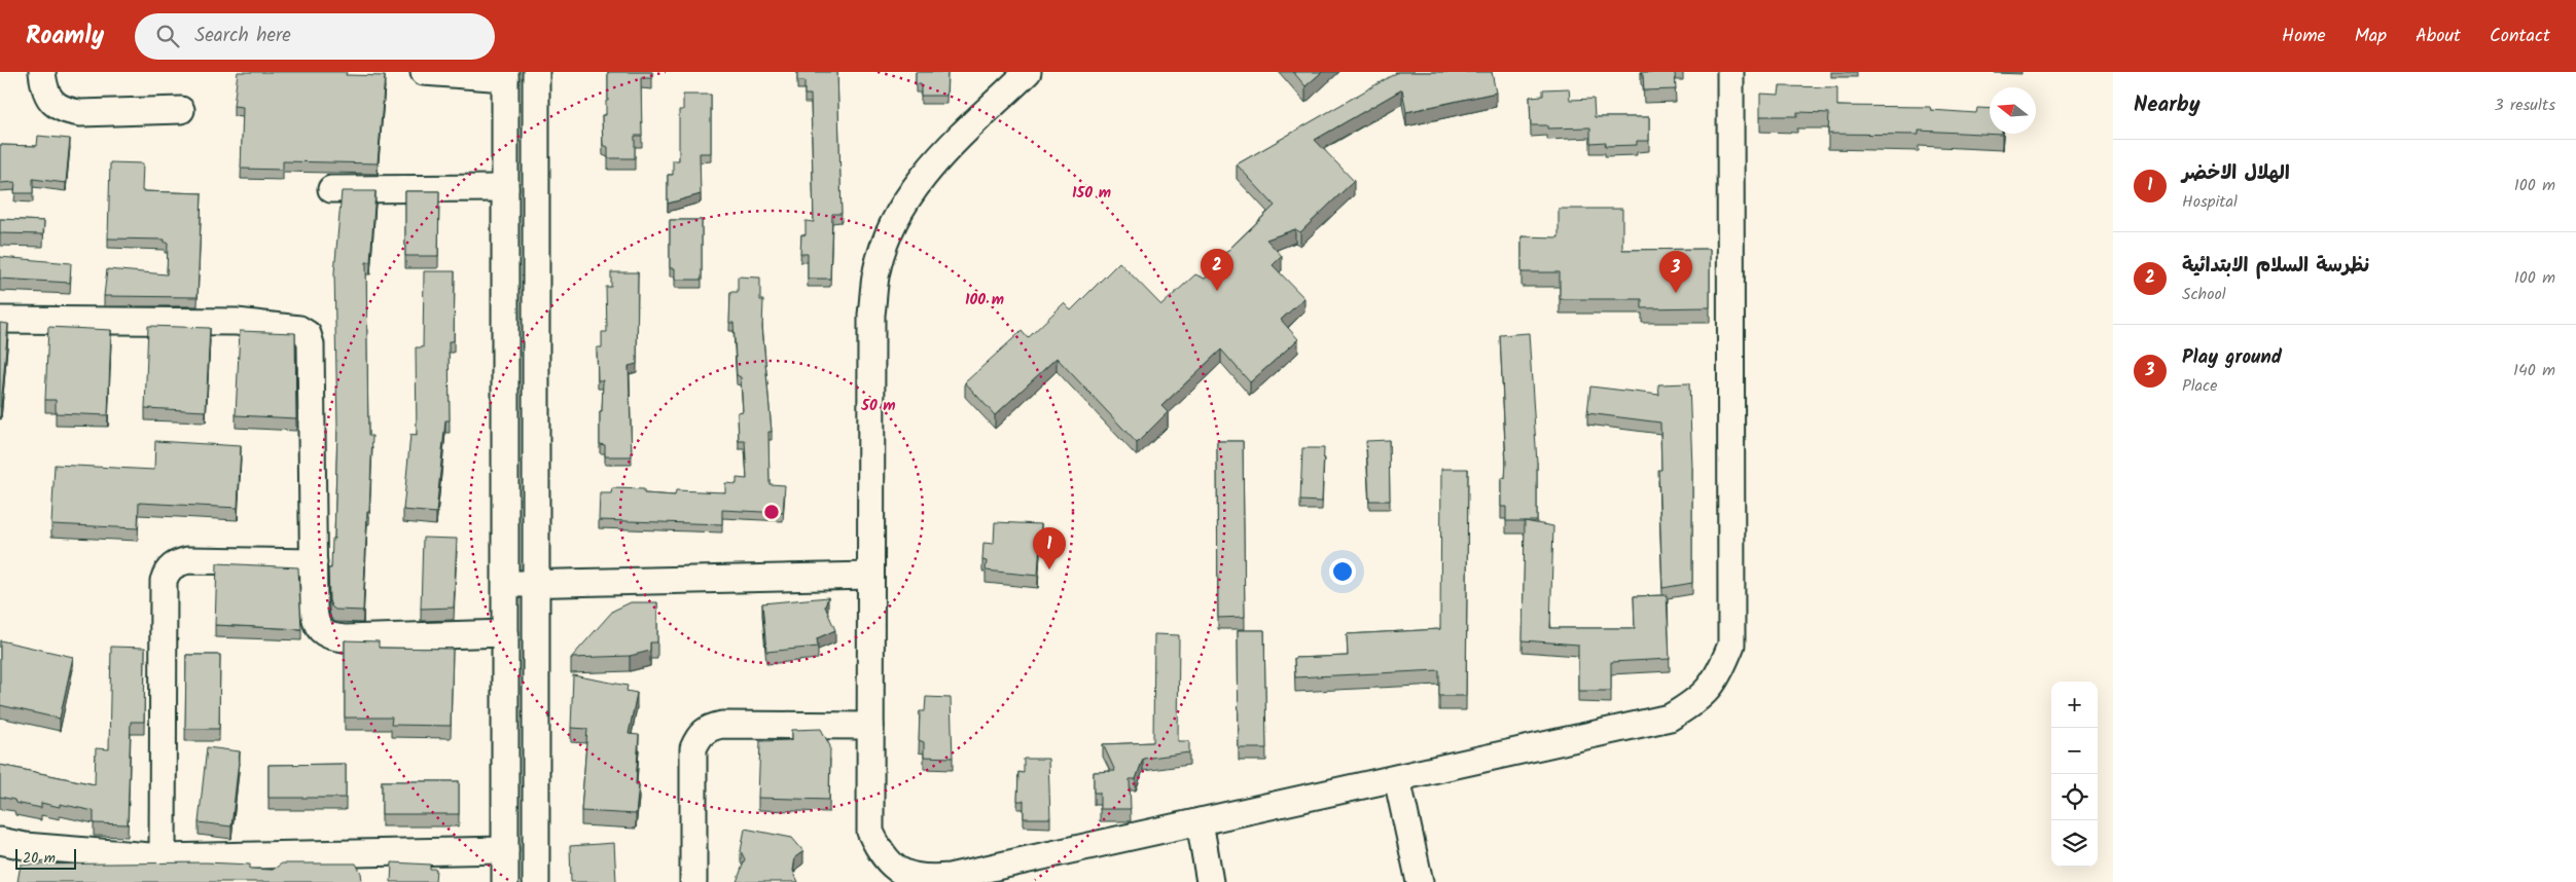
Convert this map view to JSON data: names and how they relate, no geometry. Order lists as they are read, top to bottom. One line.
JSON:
{"scale_bar":"20 m","north":"left","page":{"header":"Roamly","search":"Search here","nav":["Home","Map","About","Contact"],"heading":["Nearby","3 results"],"list":[{"mark":"1","name":"الهلال الاخضر","note":"Hospital","value":"100 m"},{"mark":"2","name":"نظرسة السلام الابتدائية","note":"School","value":"100 m"},{"mark":"3","name":"Play ground","note":"Place","value":"140 m"}],"pins":["2","3","1"],"map_buttons":["+","−"],"scale":"20 m"},"rings":["150 m","100 m","50 m"]}
